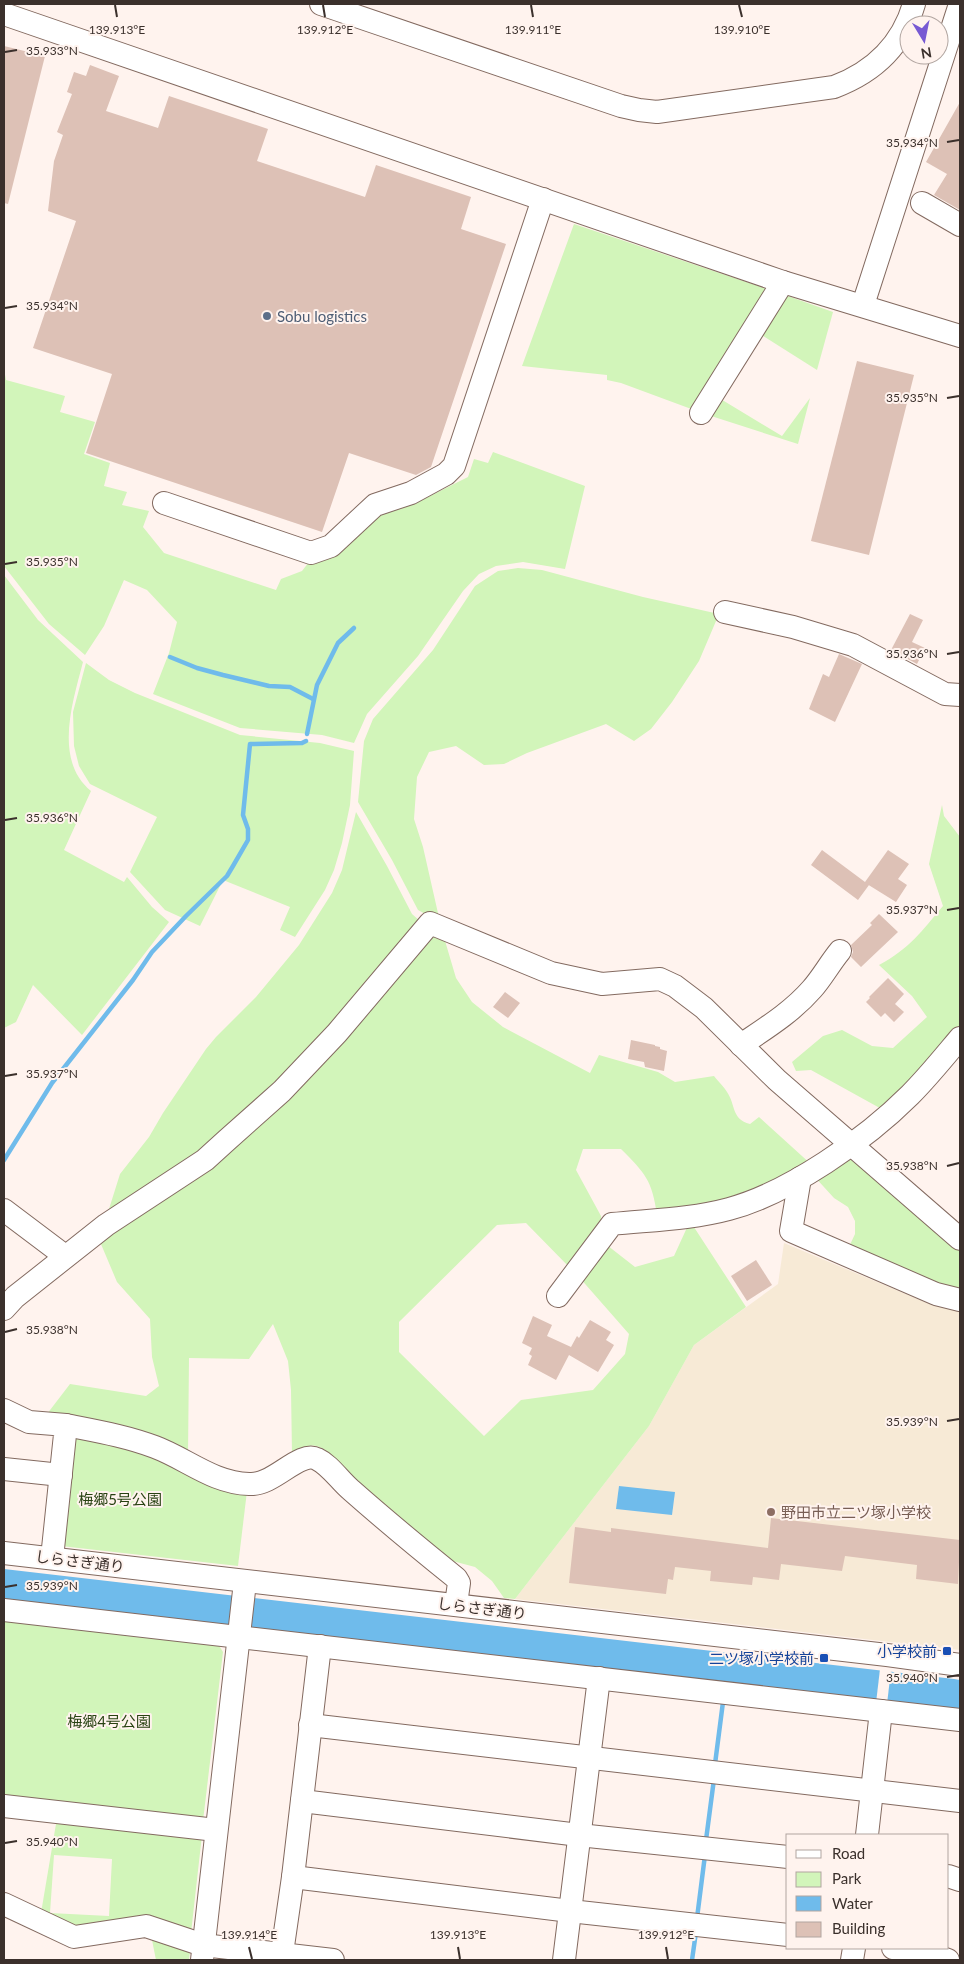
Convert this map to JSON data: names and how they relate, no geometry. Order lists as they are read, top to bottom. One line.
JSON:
{"streets":{"street":["しらさぎ通り"]},"parks":["梅郷5号公園","梅郷4号公園"],"places":{"other":["Sobu logistics","野田市立二ツ塚小学校"],"transit":["小学校前","二ツ塚小学校前"]},"legend":["Road","Park","Water","Building"],"north":"bottom","coordinates":["139.913°E","139.912°E","139.911°E","139.910°E","35.933°N","35.934°N","35.935°N","35.936°N","35.937°N","35.938°N","35.939°N","35.940°N","139.914°E"]}
